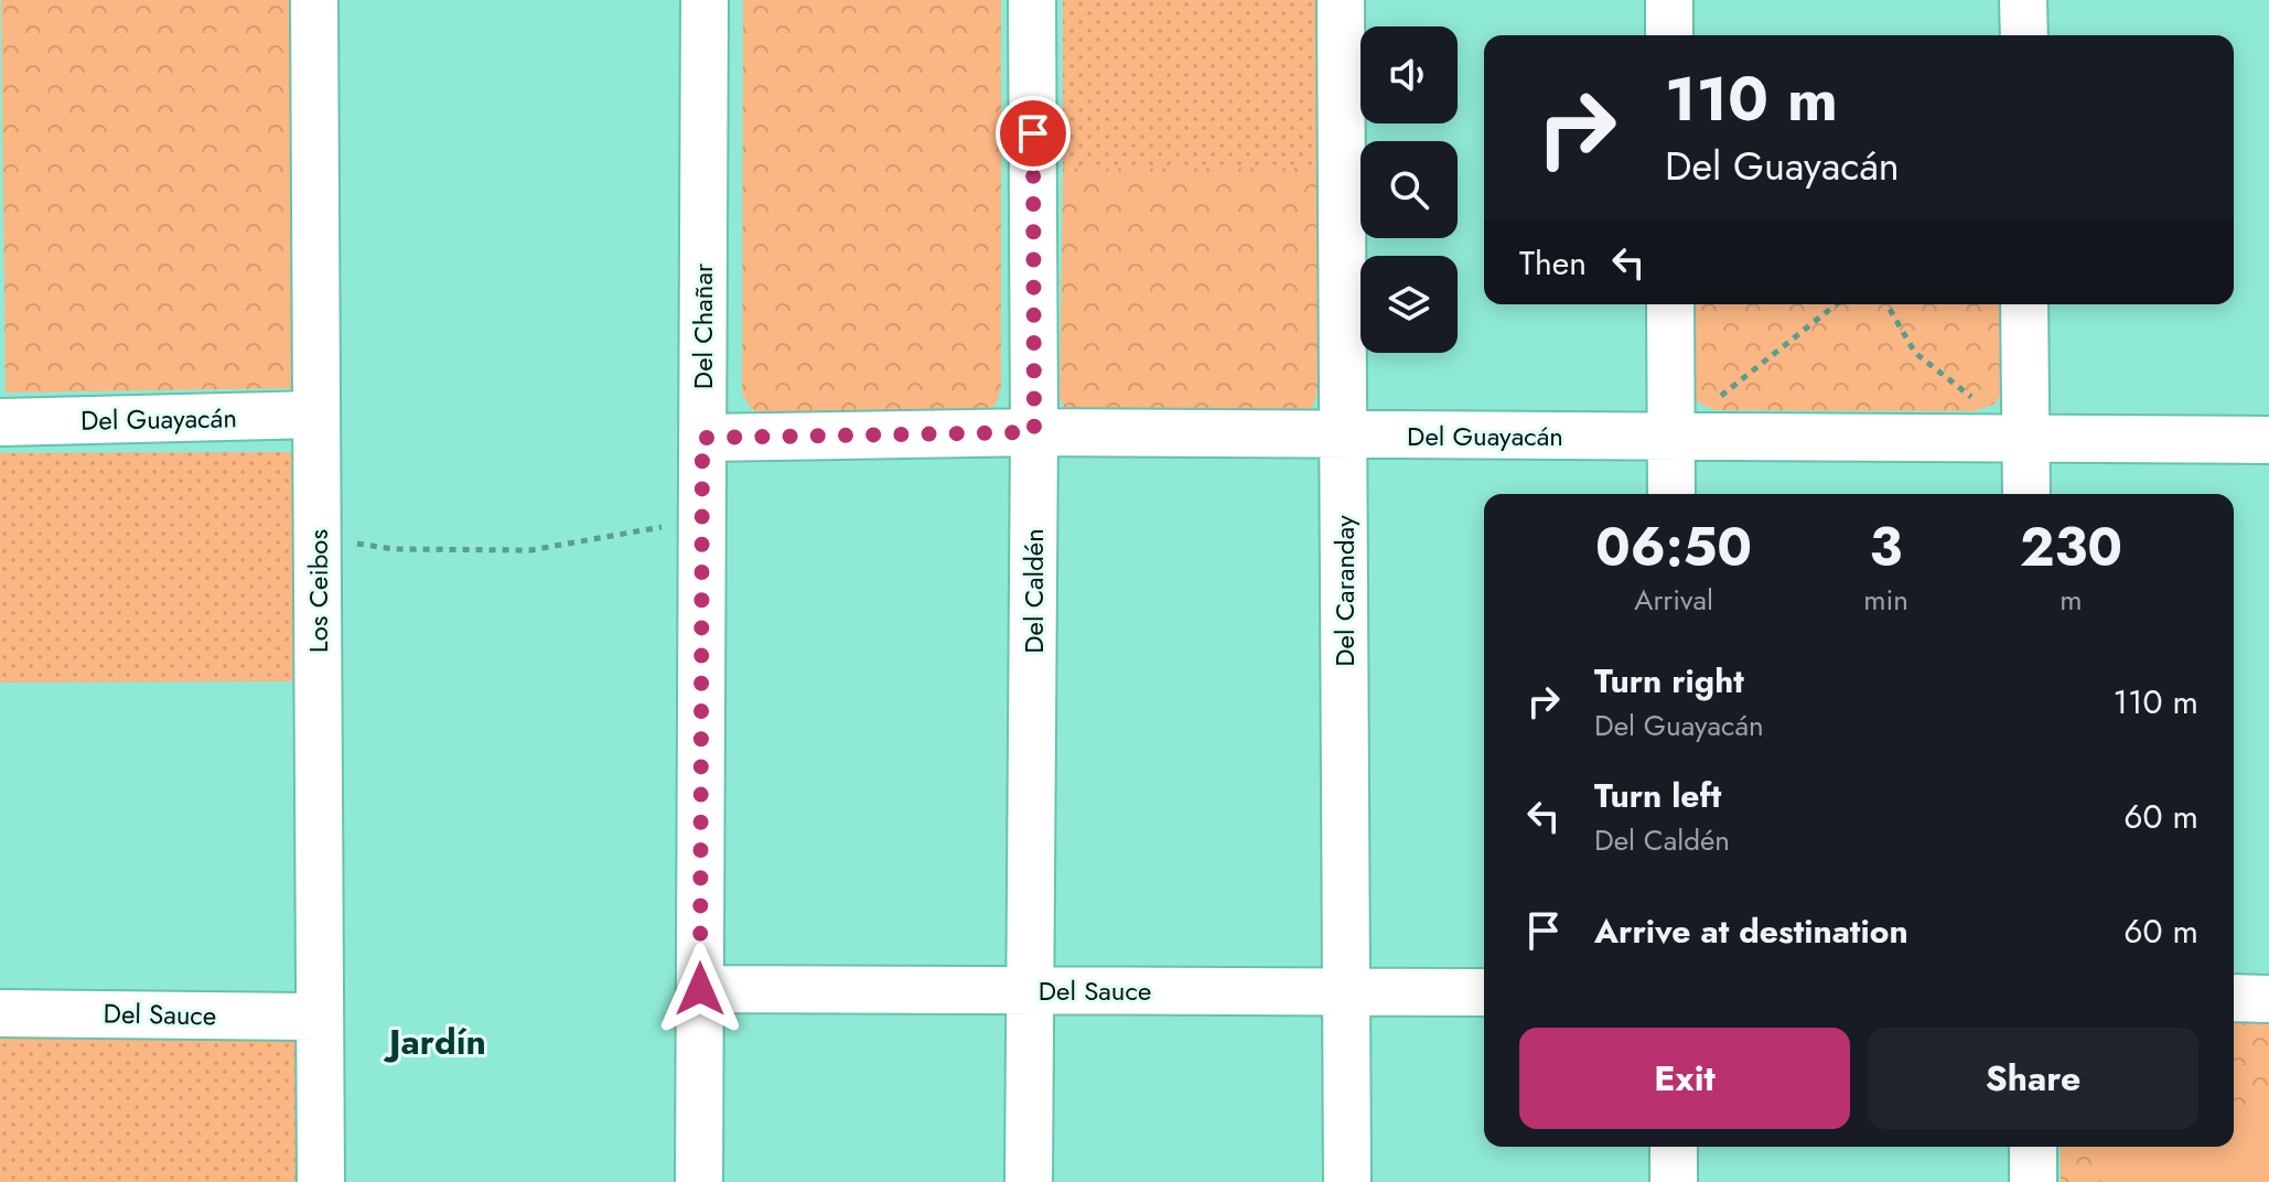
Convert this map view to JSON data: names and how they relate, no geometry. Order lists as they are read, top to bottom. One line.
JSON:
{"streets":{"street":["Del Chañar","Del Guayacán","Los Ceibos","Del Caldén","Del Caranday","Del Sauce"]},"crossings":[["Del Chañar","Del Guayacán"],["Del Chañar","Del Sauce"],["Del Guayacán","Los Ceibos"],["Del Guayacán","Del Caldén"],["Del Guayacán","Del Caranday"],["Los Ceibos","Del Sauce"],["Del Caldén","Del Sauce"],["Del Caranday","Del Sauce"]],"districts":["Jardín"],"page":{"turn":["110 m","Del Guayacán"],"then":"Then","eta":["06:50","Arrival","3","min","230","m"],"list":[{"name":"Turn right","note":"Del Guayacán","value":"110 m"},{"name":"Turn left","note":"Del Caldén","value":"60 m"},{"name":"Arrive at destination","value":"60 m"}],"buttons":["Exit","Share"]}}
